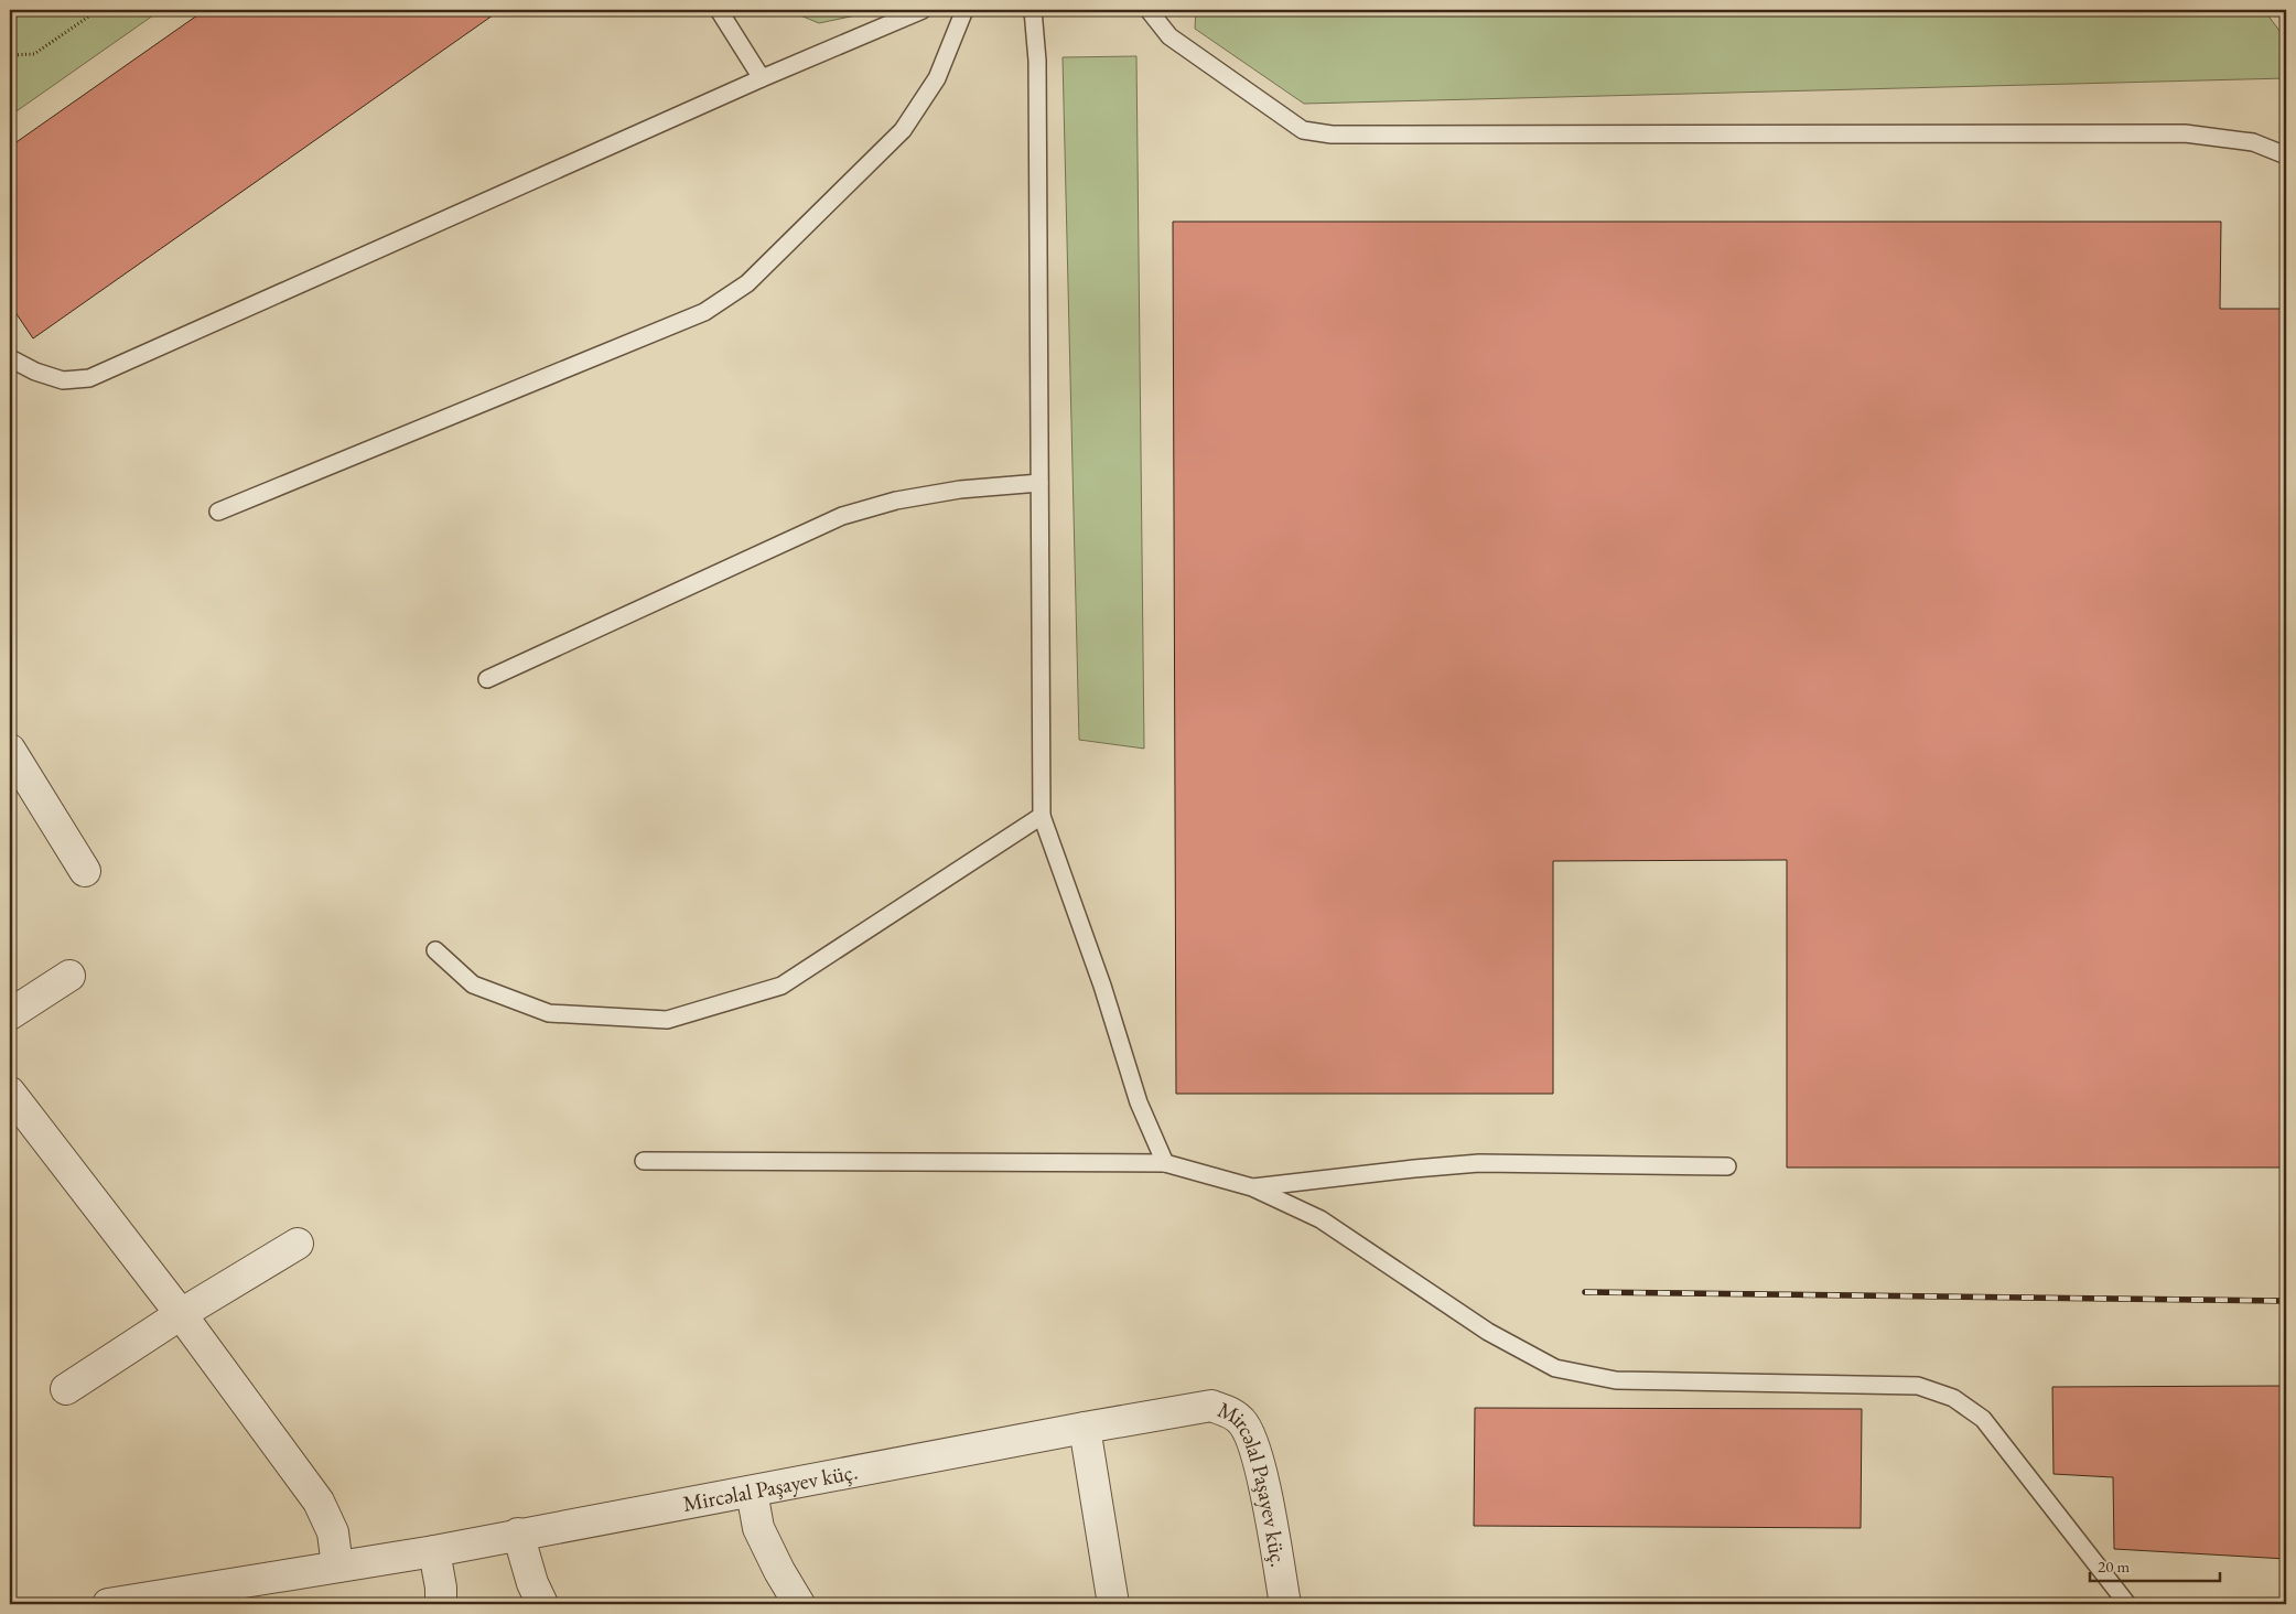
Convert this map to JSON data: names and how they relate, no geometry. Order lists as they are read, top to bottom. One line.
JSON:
{"streets":{"street":["Mircəlal Paşayev küç."]},"scale_bar":"20 m"}
